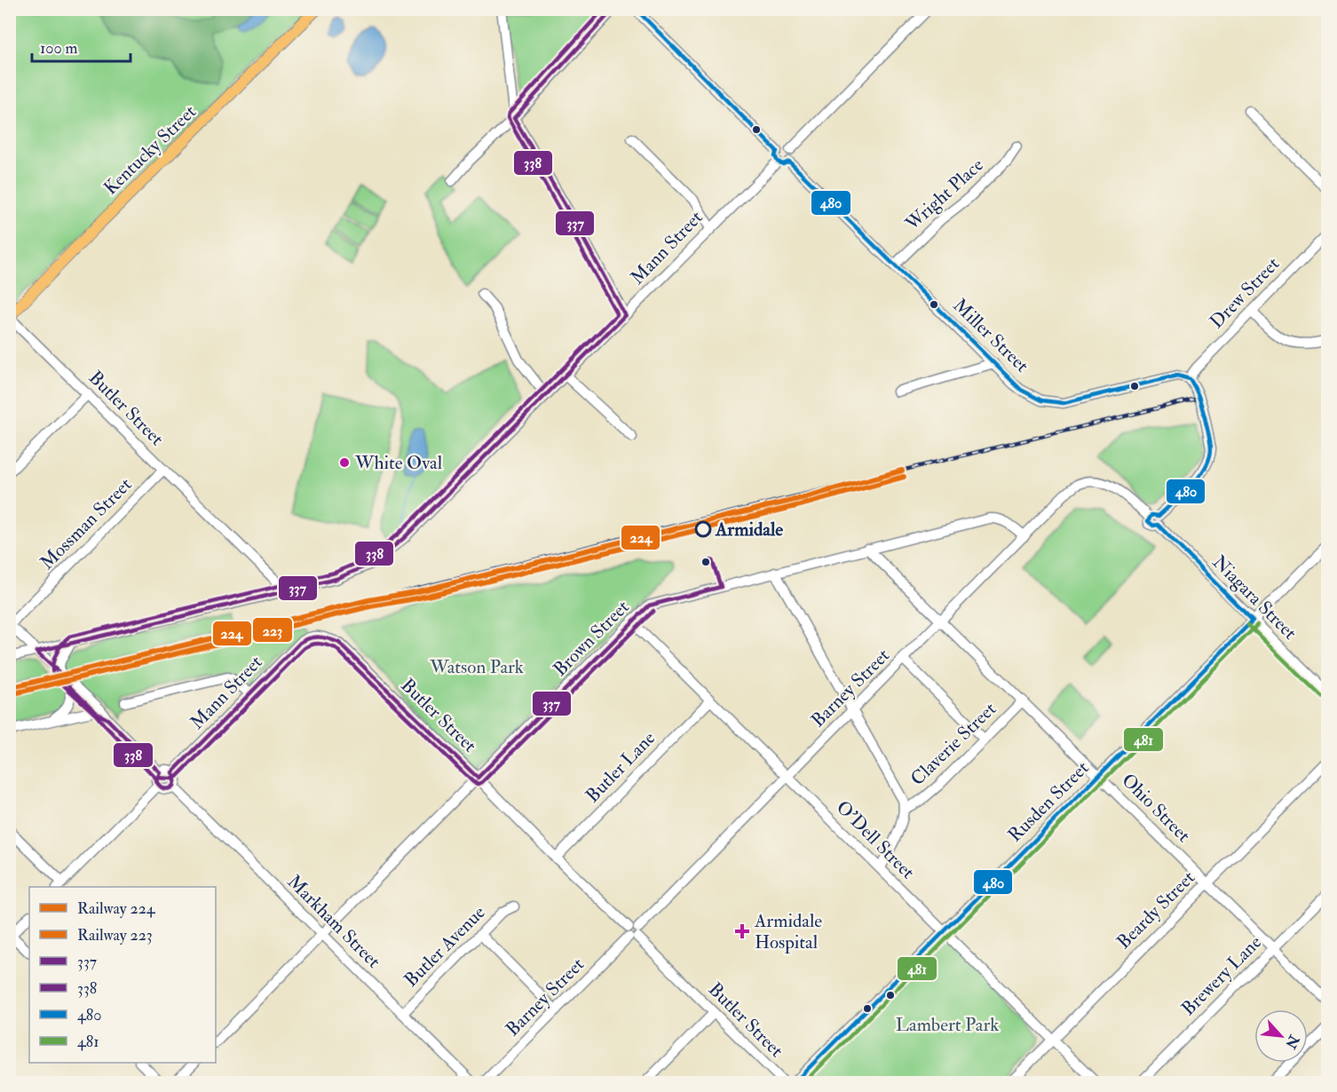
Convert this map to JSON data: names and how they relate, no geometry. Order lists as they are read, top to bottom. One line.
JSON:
{"streets":{"main road":["Kentucky Street"],"street":["Wright Place","Mann Street","Drew Street","Miller Street","Butler Street","Mossman Street","Niagara Street","Brown Street","Barney Street","Claverie Street","Butler Lane","Rusden Street","Ohio Street","O'Dell Street","Beardy Street","Markham Street","Butler Avenue","Brewery Lane"]},"crossings":[["Kentucky Street","Butler Street"],["Wright Place","Miller Street"],["Mann Street","Miller Street"],["Mann Street","Butler Street"],["Mann Street","Markham Street"],["Drew Street","Miller Street"],["Butler Street","Mossman Street"],["Butler Street","Brown Street"],["Butler Street","Barney Street"],["Butler Street","Butler Lane"],["Niagara Street","Barney Street"],["Niagara Street","Rusden Street"],["Brown Street","Barney Street"],["Brown Street","Ohio Street"],["Brown Street","O'Dell Street"],["Brown Street","Markham Street"],["Barney Street","Ohio Street"],["Barney Street","O'Dell Street"],["Claverie Street","Ohio Street"],["Butler Lane","O'Dell Street"],["Rusden Street","Ohio Street"],["Rusden Street","O'Dell Street"],["Ohio Street","Beardy Street"],["Ohio Street","Brewery Lane"],["O'Dell Street","Beardy Street"],["Markham Street","Butler Avenue"]],"parks":["Watson Park","Lambert Park"],"places":{"other":["White Oval","Armidale"],"health":["Armidale Hospital"]},"lines":["transit line 337","transit line 338","transit line 480","rail line 224","rail line 223","transit line 481"],"legend":["Railway 224","Railway 223","337","338","480","481"],"scale_bar":"100 m","north":"bottom right"}
